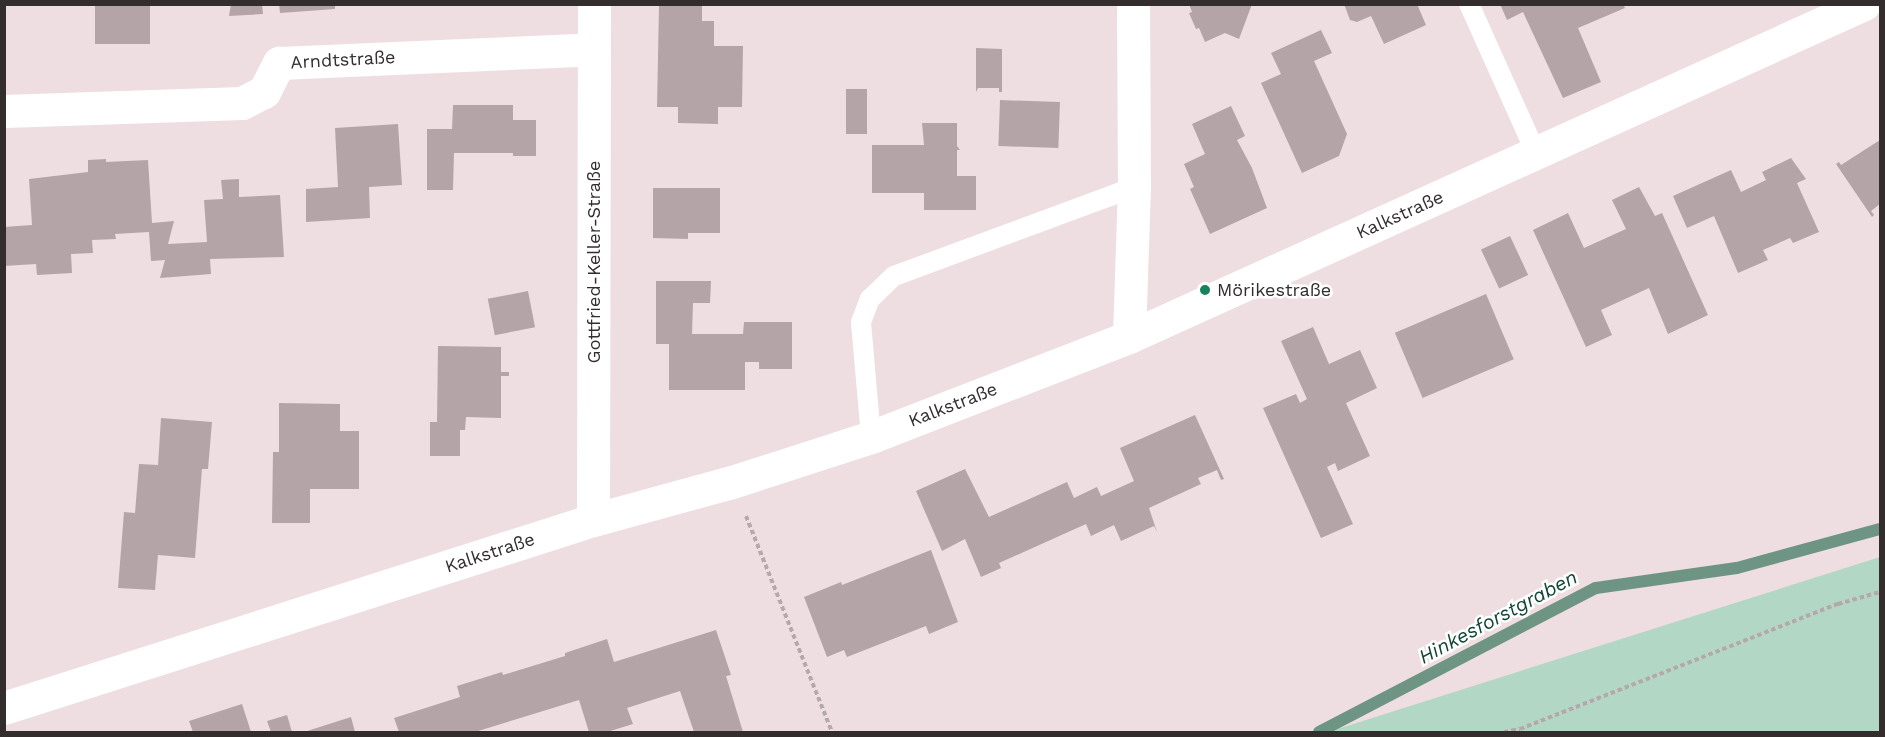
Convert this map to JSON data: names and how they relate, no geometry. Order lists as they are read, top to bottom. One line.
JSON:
{"streets":{"street":["Arndtstraße","Kalkstraße","Gottfried-Keller-Straße"]},"crossings":[["Arndtstraße","Gottfried-Keller-Straße"],["Kalkstraße","Gottfried-Keller-Straße"]],"water":["Hinkesforstgraben"],"places":["Mörikestraße"]}
